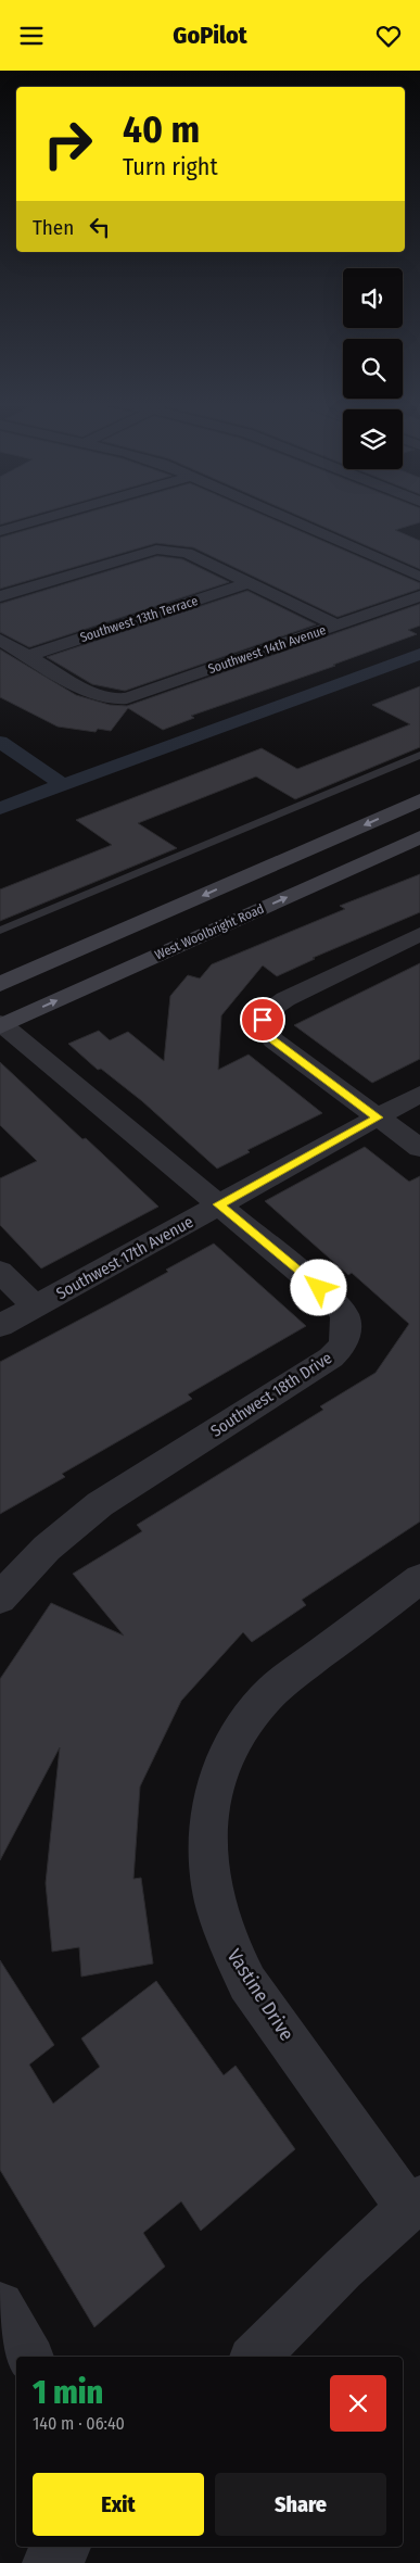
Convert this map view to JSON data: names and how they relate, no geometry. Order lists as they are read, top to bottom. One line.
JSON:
{"streets":{"main road":["West Woolbright Road"],"street":["Southwest 13th Terrace","Southwest 14th Avenue","Southwest 17th Avenue","Southwest 18th Drive","Vastine Drive"]},"crossings":[["Southwest 13th Terrace","Southwest 14th Avenue"],["West Woolbright Road","Southwest 18th Drive"],["Southwest 17th Avenue","Southwest 18th Drive"]],"page":{"header":"GoPilot","turn":["40 m","Turn right"],"then":"Then","heading":["1 min","140 m · 06:40"],"buttons":["Exit","Share"]}}
